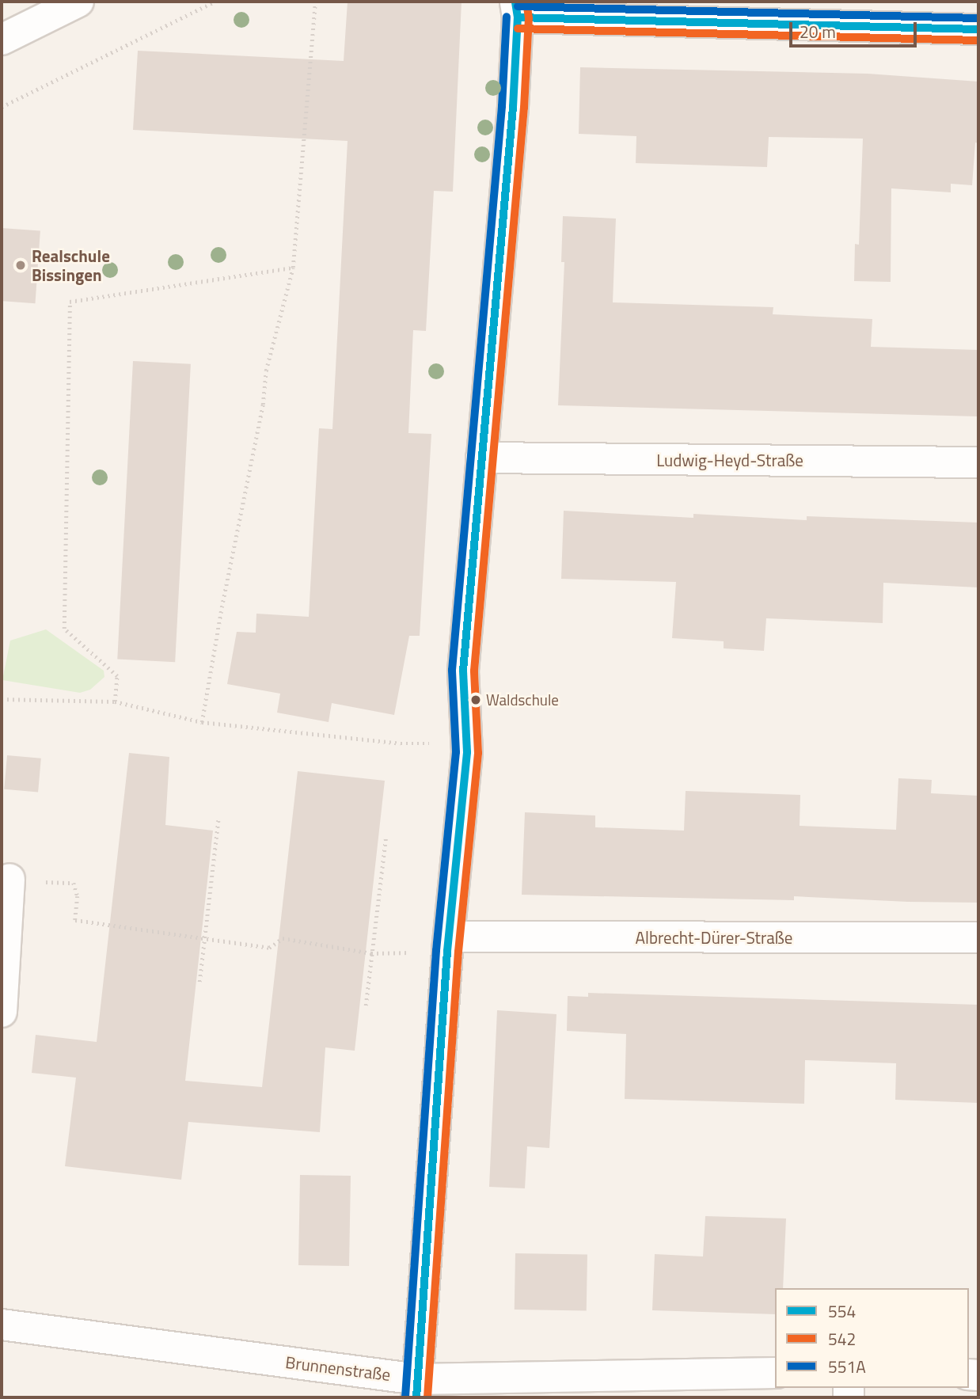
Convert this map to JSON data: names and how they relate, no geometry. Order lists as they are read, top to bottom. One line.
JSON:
{"streets":{"street":["Ludwig-Heyd-Straße","Albrecht-Dürer-Straße","Brunnenstraße"]},"places":["Realschule Bissingen","Waldschule"],"lines":["transit line 554","transit line 542","transit line 551A"],"legend":["554","542","551A"],"scale_bar":"20 m"}
